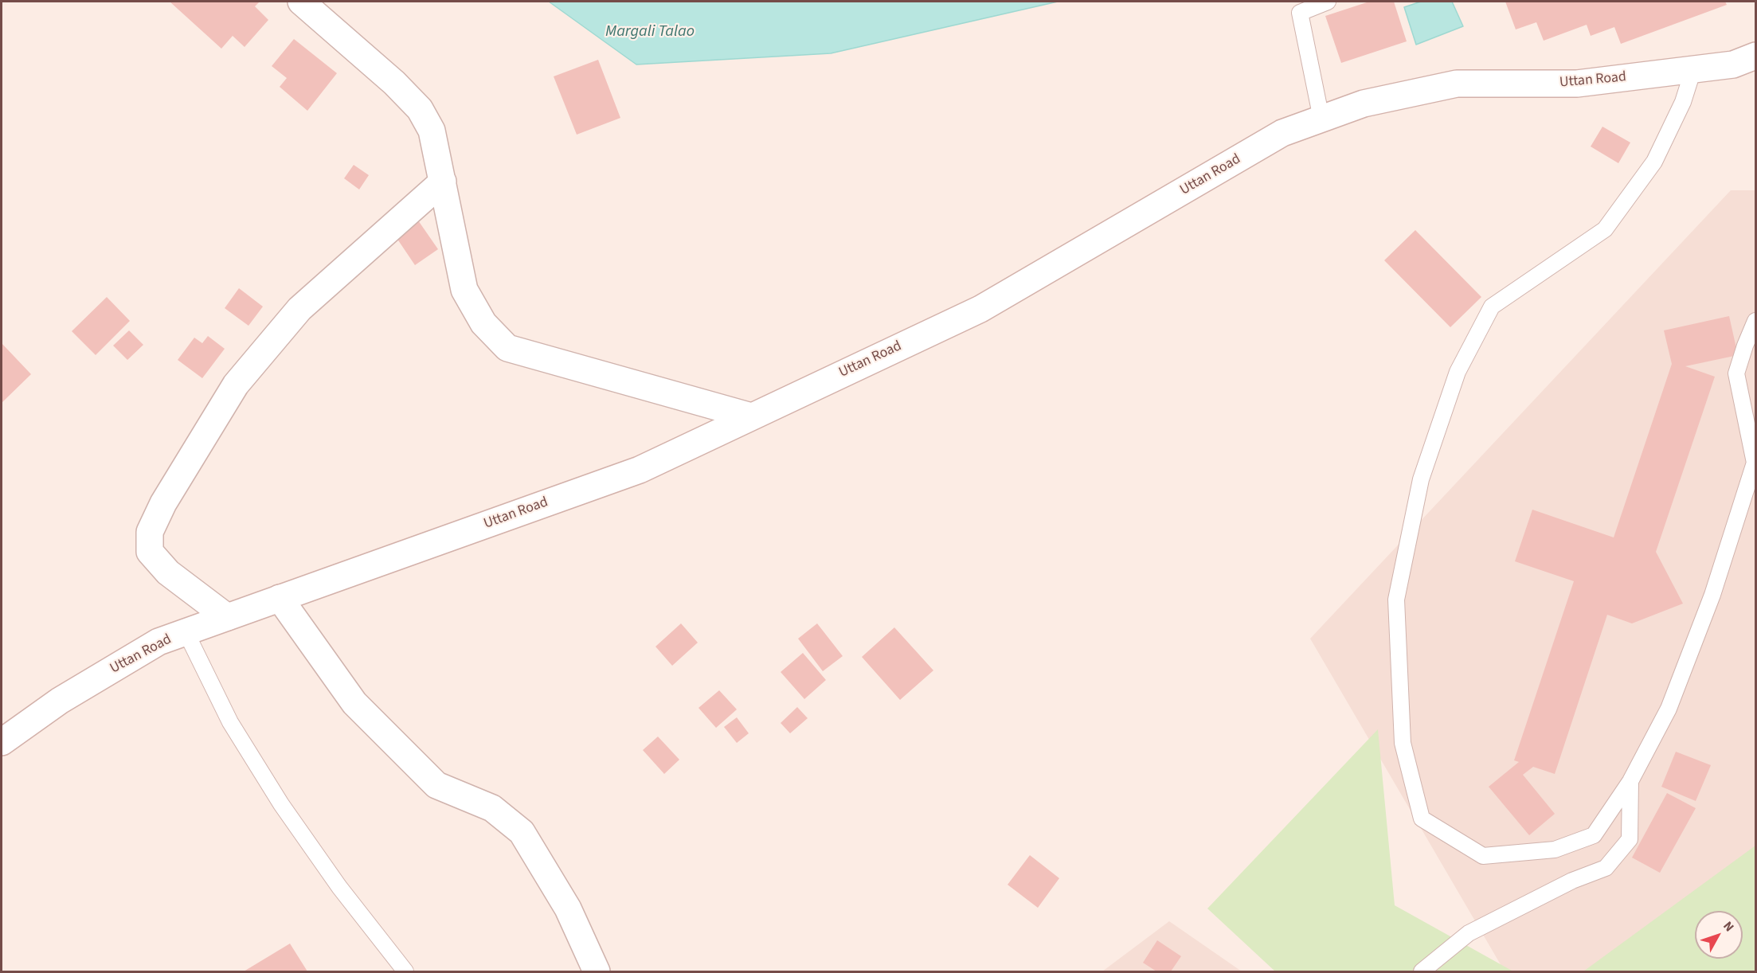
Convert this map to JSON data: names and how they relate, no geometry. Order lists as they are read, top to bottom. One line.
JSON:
{"streets":{"main road":["Uttan Road"]},"water":["Margali Talao"],"north":"top right"}
